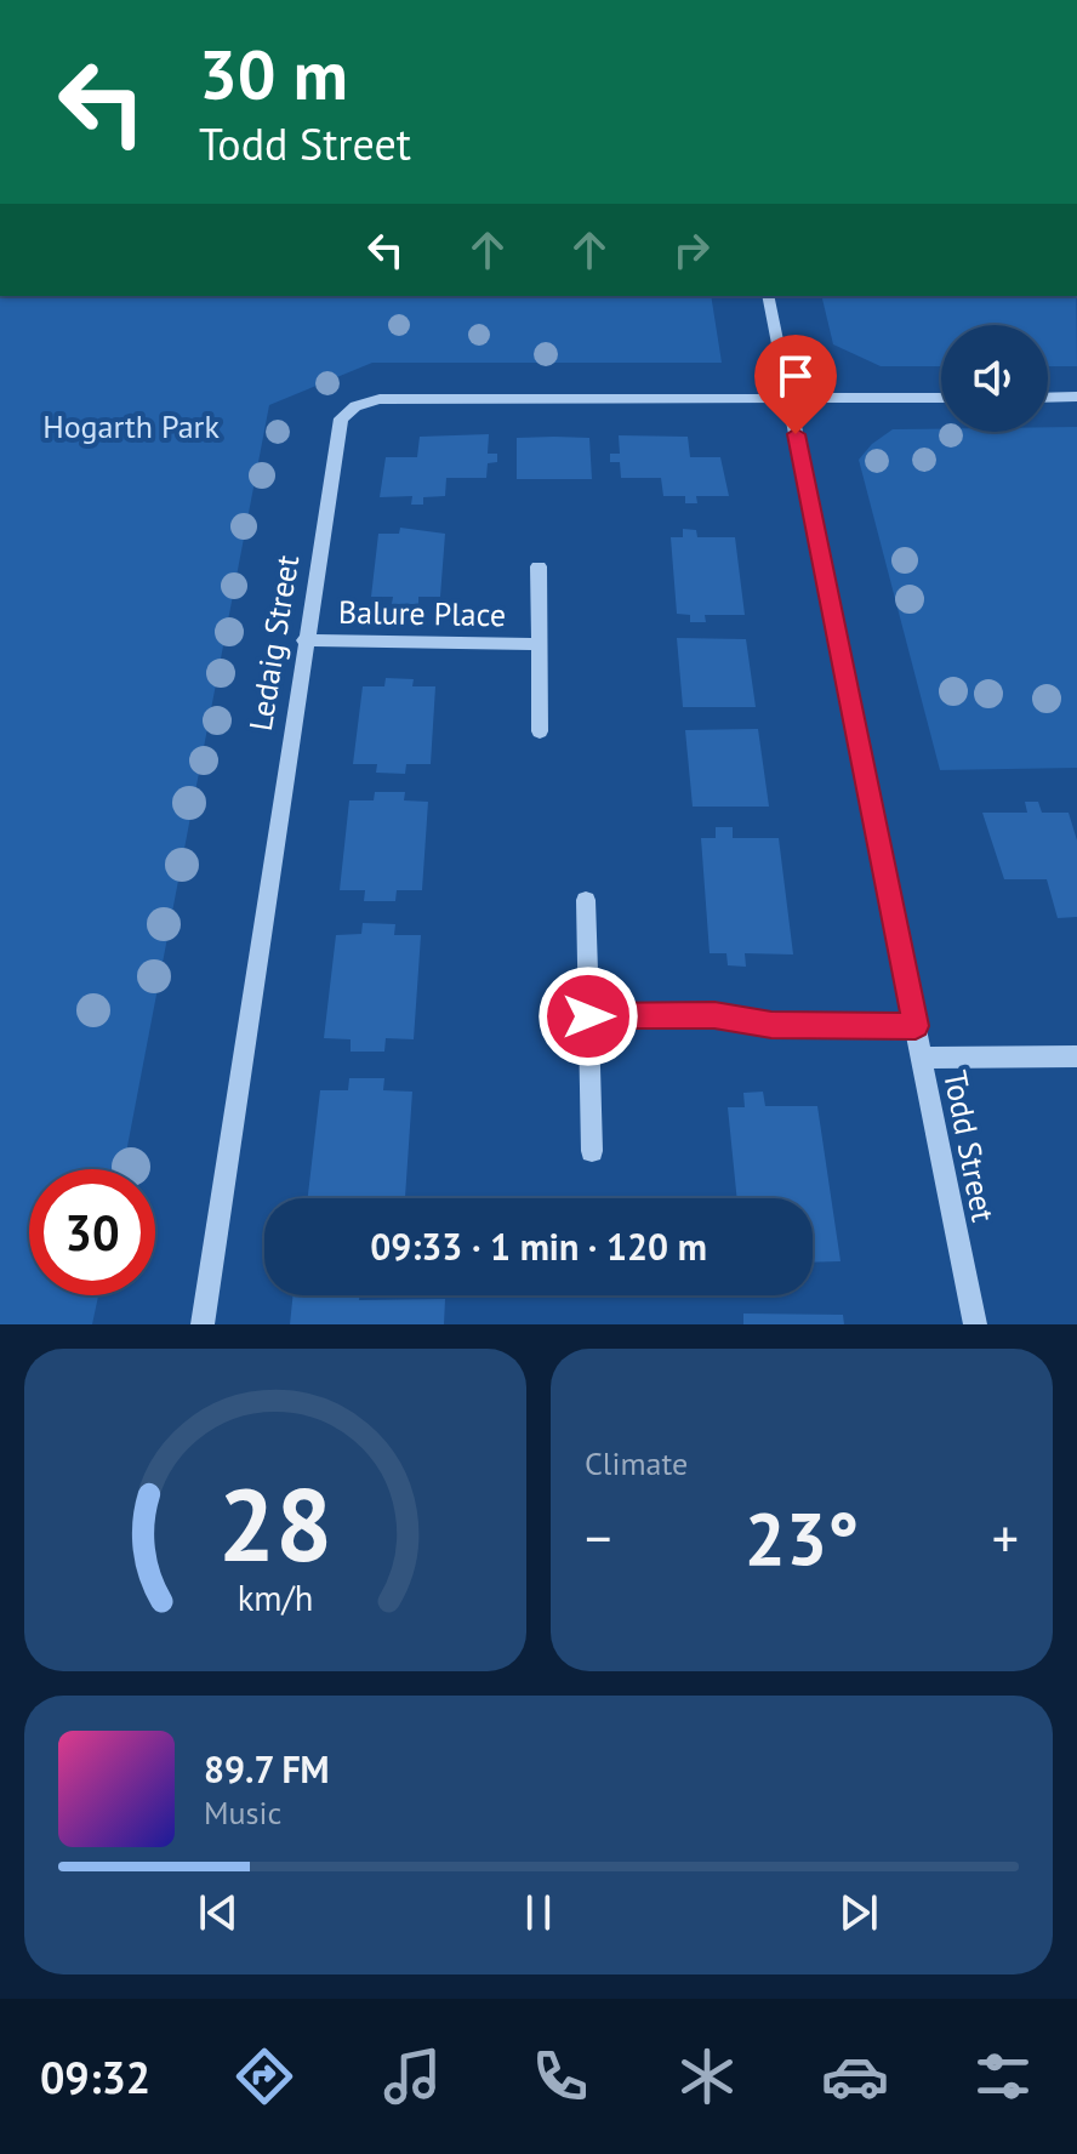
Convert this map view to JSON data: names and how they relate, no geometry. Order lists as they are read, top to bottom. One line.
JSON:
{"streets":{"street":["Balure Place","Ledaig Street","Todd Street"]},"crossings":[["Balure Place","Ledaig Street"],["Ledaig Street","Todd Street"]],"parks":["Hogarth Park"],"page":{"turn":["30 m","Todd Street"],"limit":"30","trip":"09:33 · 1 min · 120 m","tile":"Climate","heat":["−","23°","+"],"song":["89.7 FM","Music"],"tabs":"09:32","gauge":["28","km/h"]}}
